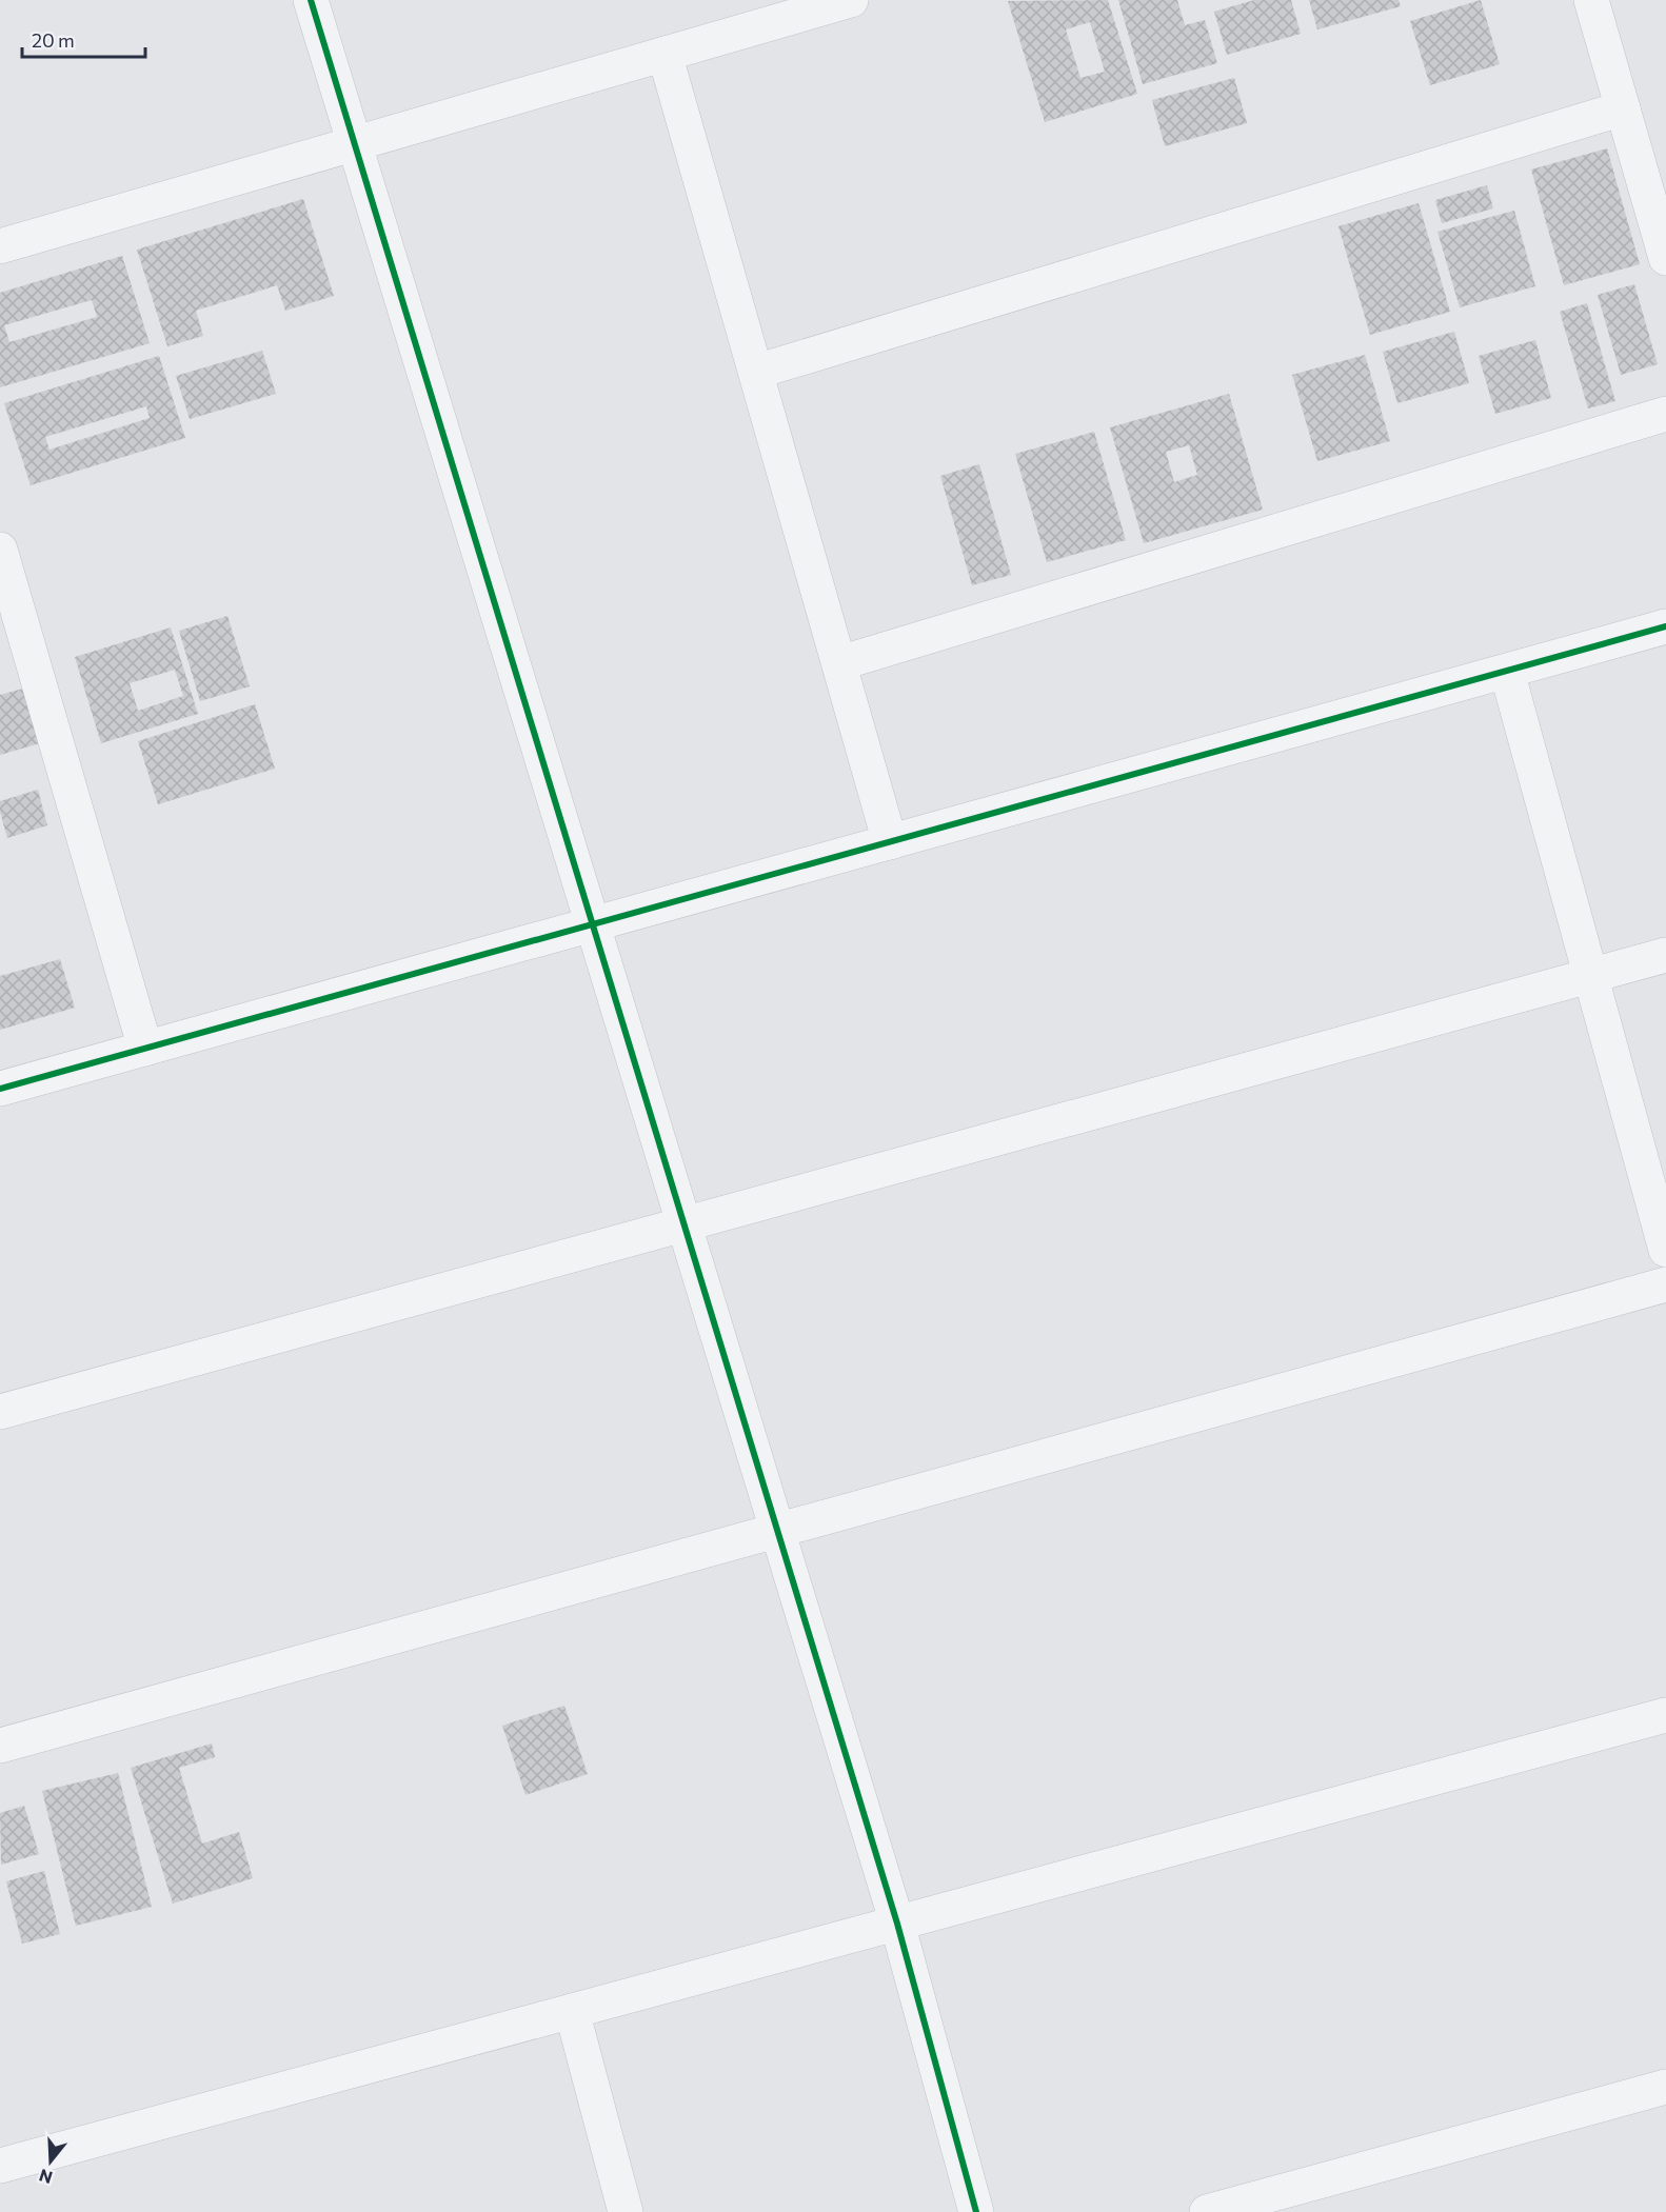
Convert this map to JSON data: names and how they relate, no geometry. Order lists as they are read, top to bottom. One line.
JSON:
{"scale_bar":"20 m","north":"bottom"}
